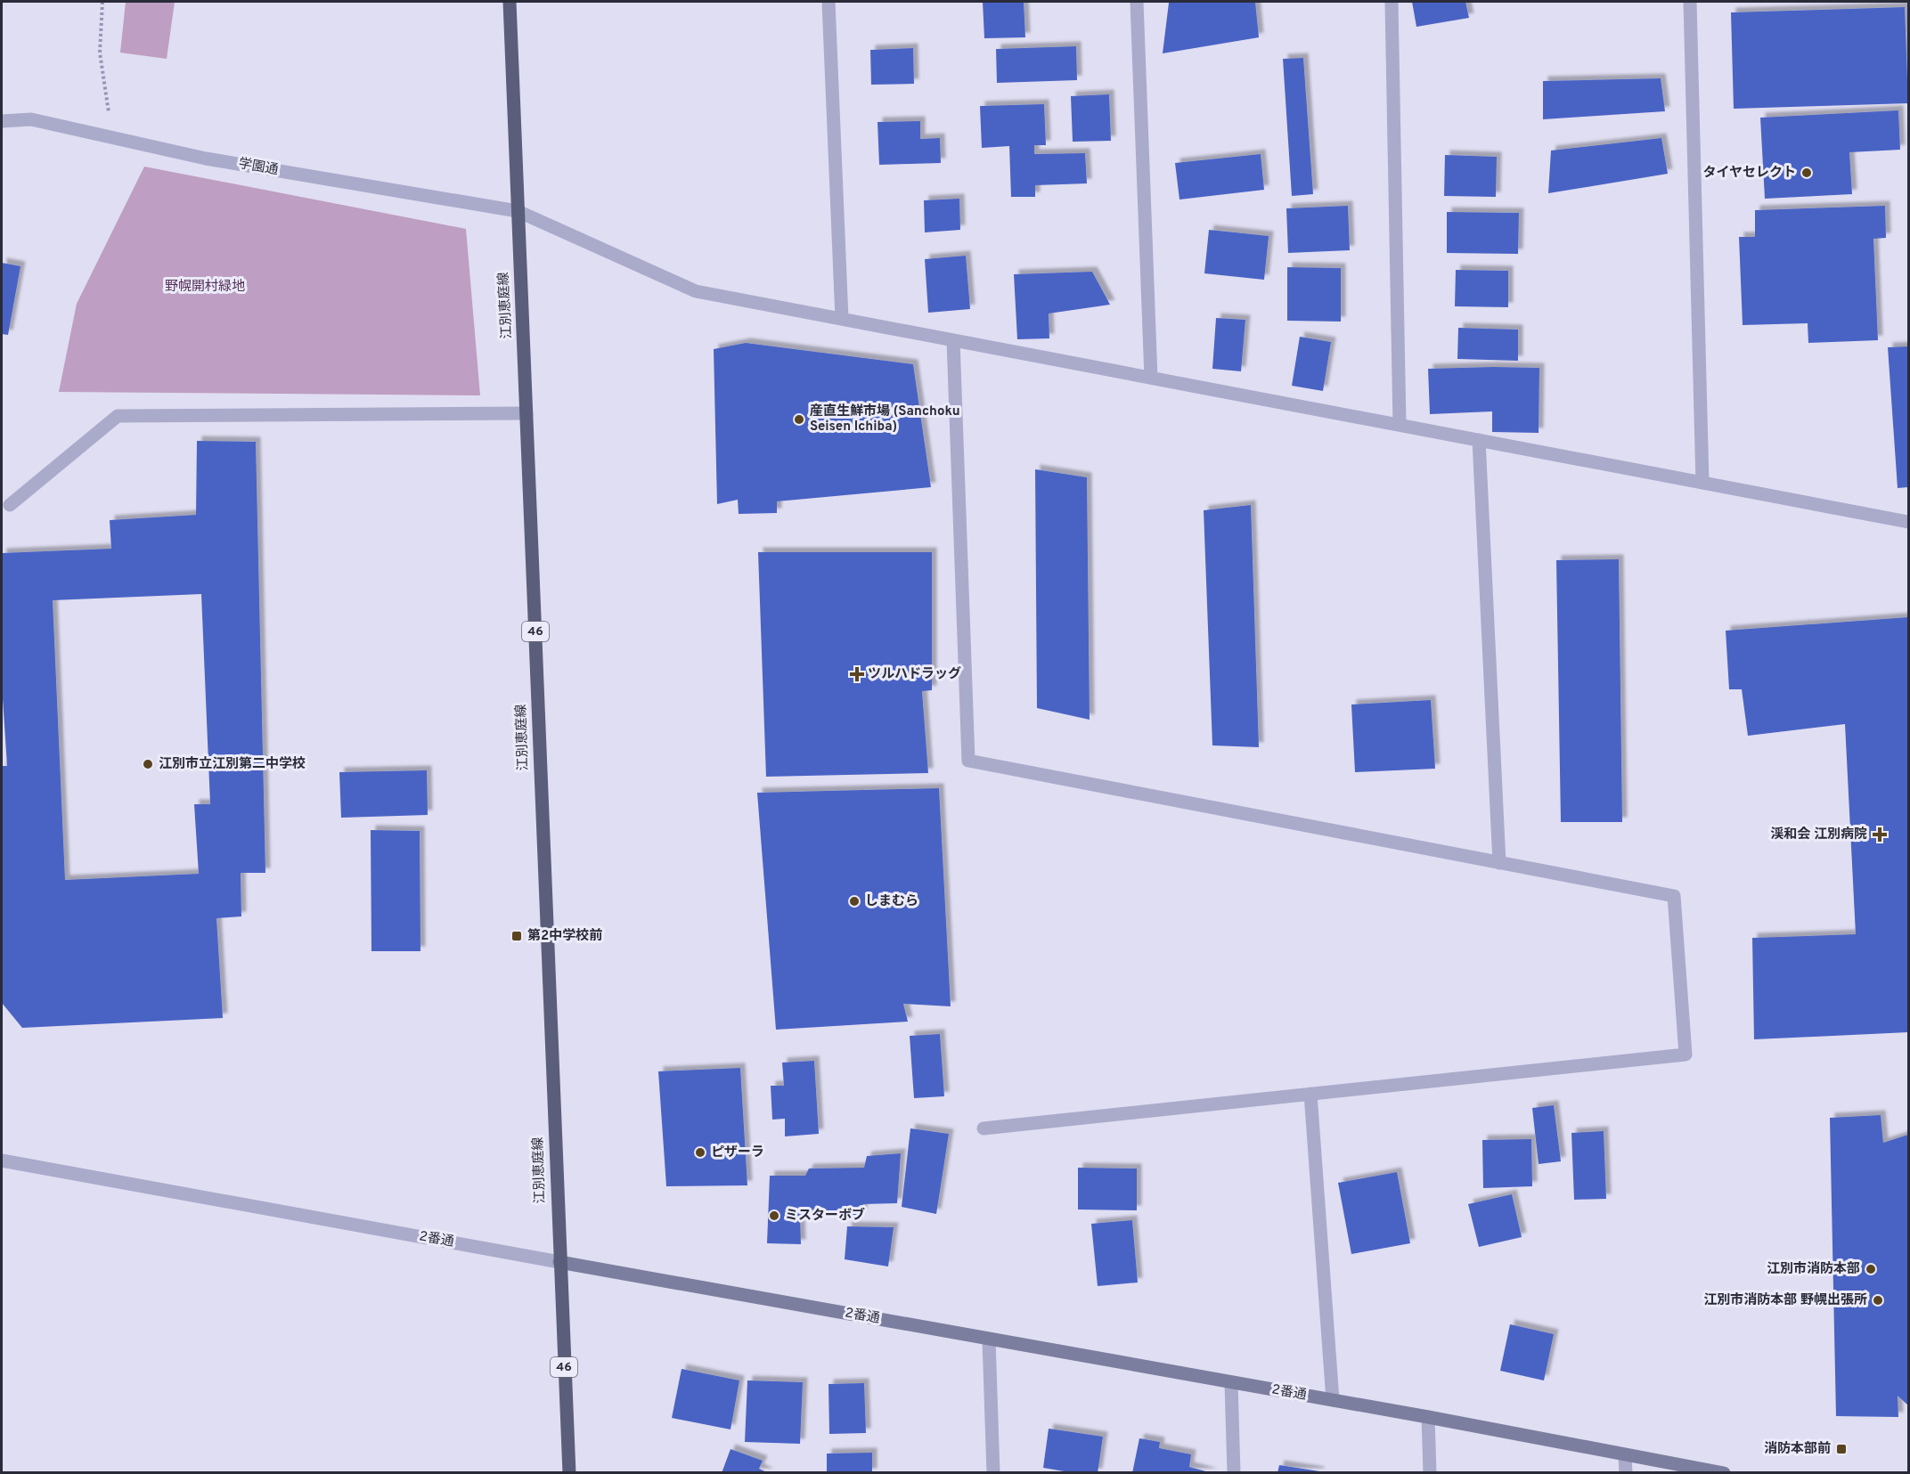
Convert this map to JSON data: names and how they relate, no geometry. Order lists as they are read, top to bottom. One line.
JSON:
{"streets":{"main road":["江別恵庭線","46","2番通"],"street":["学園通"]},"crossings":[["学園通","江別恵庭線"],["江別恵庭線","2番通"]],"parks":["野幌開村緑地"],"places":{"other":["タイヤセレクト","産直生鮮市場 (Sanchoku Seisen Ichiba)","江別市立江別第二中学校","しまむら","ピザーラ","ミスターボブ","江別市消防本部","江別市消防本部 野幌出張所"],"health":["ツルハドラッグ","渓和会 江別病院"],"transit":["第2中学校前","消防本部前"]}}
